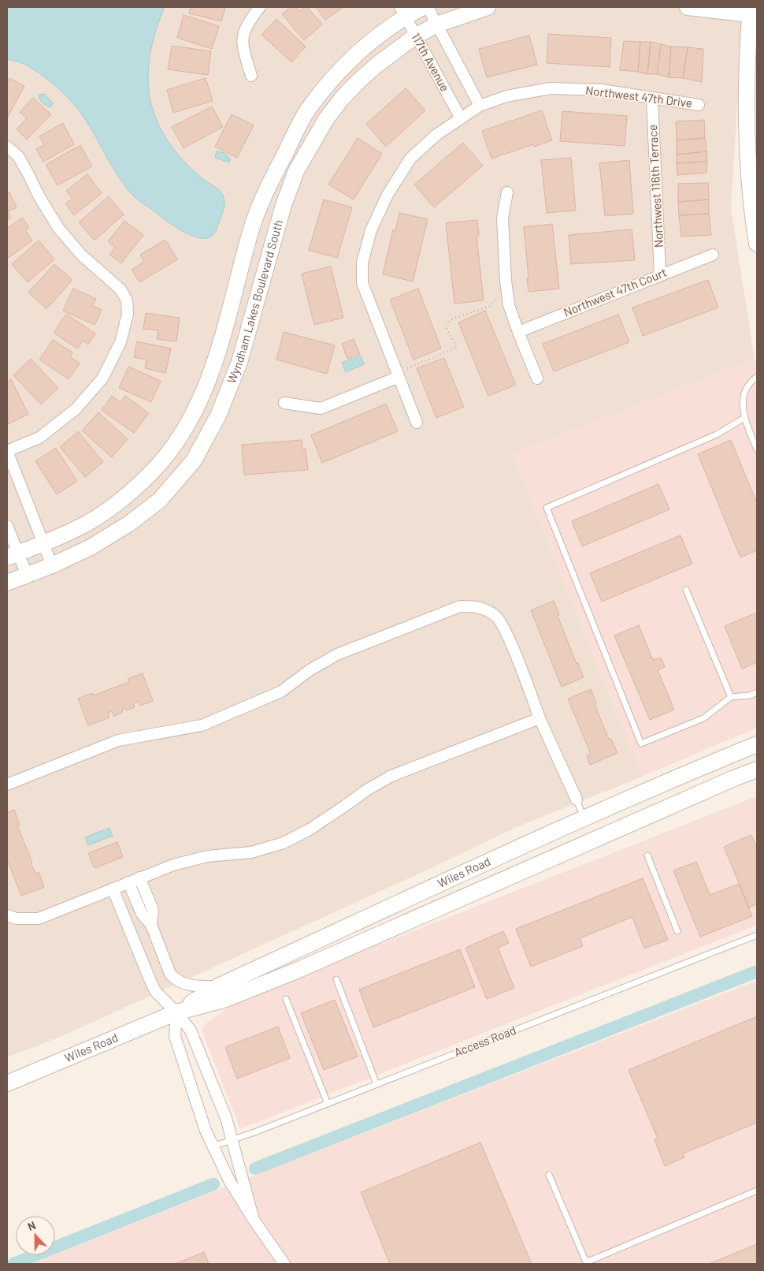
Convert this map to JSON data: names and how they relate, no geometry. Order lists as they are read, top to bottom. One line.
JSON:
{"streets":{"street":["117th Avenue","Northwest 47th Drive","Northwest 116th Terrace","Northwest 47th Court","Wyndham Lakes Boulevard South","Wiles Road"],"lane":["Access Road"]},"crossings":[["117th Avenue","Northwest 47th Drive"],["117th Avenue","Wyndham Lakes Boulevard South"],["Northwest 47th Drive","Northwest 116th Terrace"],["Northwest 116th Terrace","Northwest 47th Court"]],"north":"top"}
